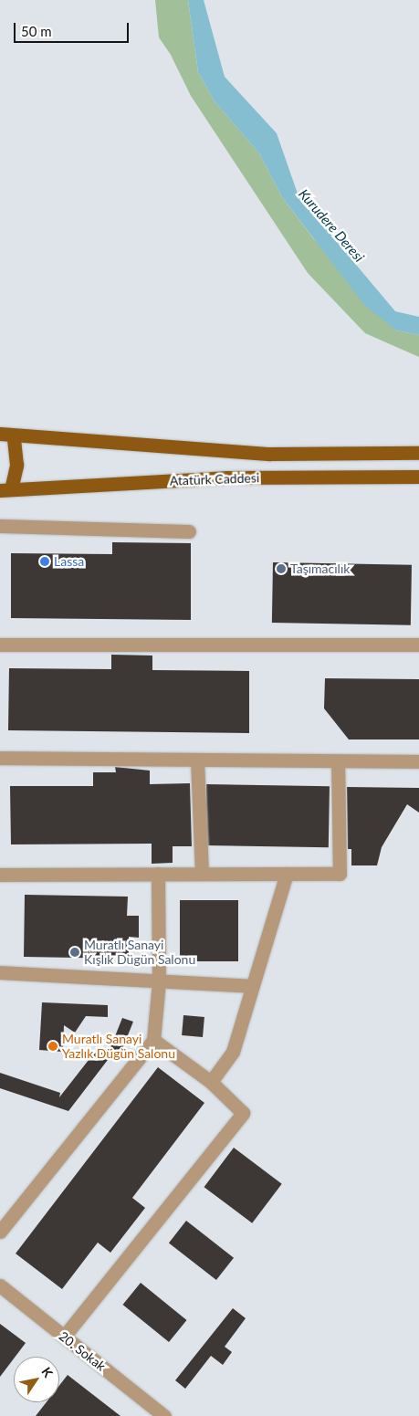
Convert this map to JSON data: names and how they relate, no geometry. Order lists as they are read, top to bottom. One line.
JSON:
{"streets":{"main road":["Atatürk Caddesi"],"street":["20. Sokak"]},"water":["Kurudere Deresi"],"places":["Lassa","Taşımacılık","Muratlı Sanayi Kışlık Dügün Salonu","Muratlı Sanayi Yazlık Dügün Salonu"],"scale_bar":"50 m","north":"top right"}
